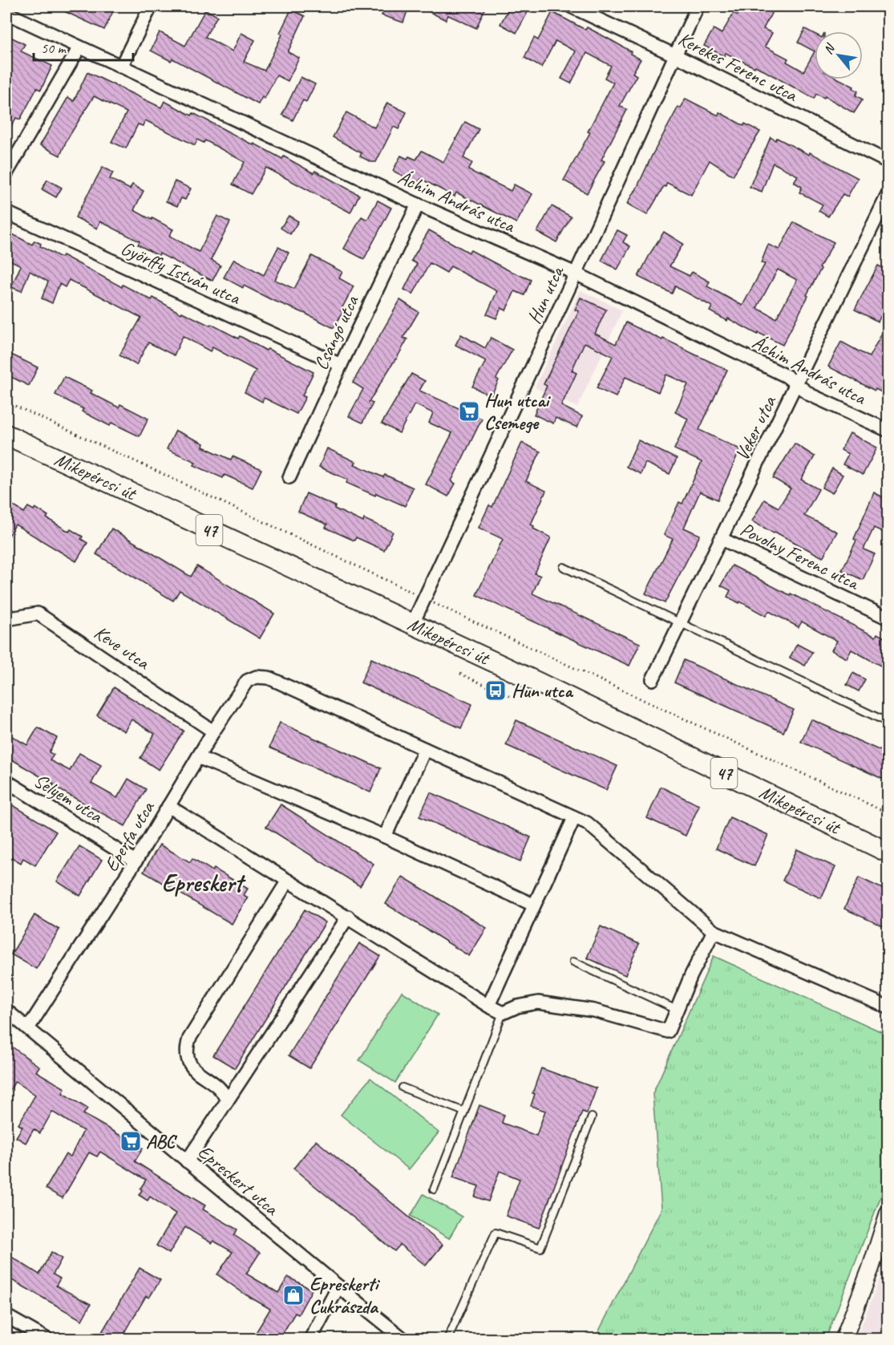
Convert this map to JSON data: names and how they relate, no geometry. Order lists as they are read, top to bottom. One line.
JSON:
{"streets":{"main road":["Mikepércsi út","47"],"street":["Kerekes Ferenc utca","Áchim András utca","Györffy István utca","Hun utca","Csángó utca","Veker utca","Povolny Ferenc utca","Keve utca","Selyem utca","Eperfa utca","Epreskert utca"]},"crossings":[["Kerekes Ferenc utca","Hun utca"],["Áchim András utca","Hun utca"],["Áchim András utca","Csángó utca"],["Áchim András utca","Veker utca"],["Györffy István utca","Csángó utca"],["Hun utca","Mikepércsi út"],["Veker utca","Povolny Ferenc utca"],["Keve utca","Eperfa utca"],["Selyem utca","Eperfa utca"],["Eperfa utca","Epreskert utca"]],"districts":["Epreskert"],"places":{"supermarket":["Hun utcai Csemege","ABC"],"bus stop":["Hun utca"],"shop":["Epreskerti Cukrászda"]},"scale_bar":"50 m","north":"top left"}
